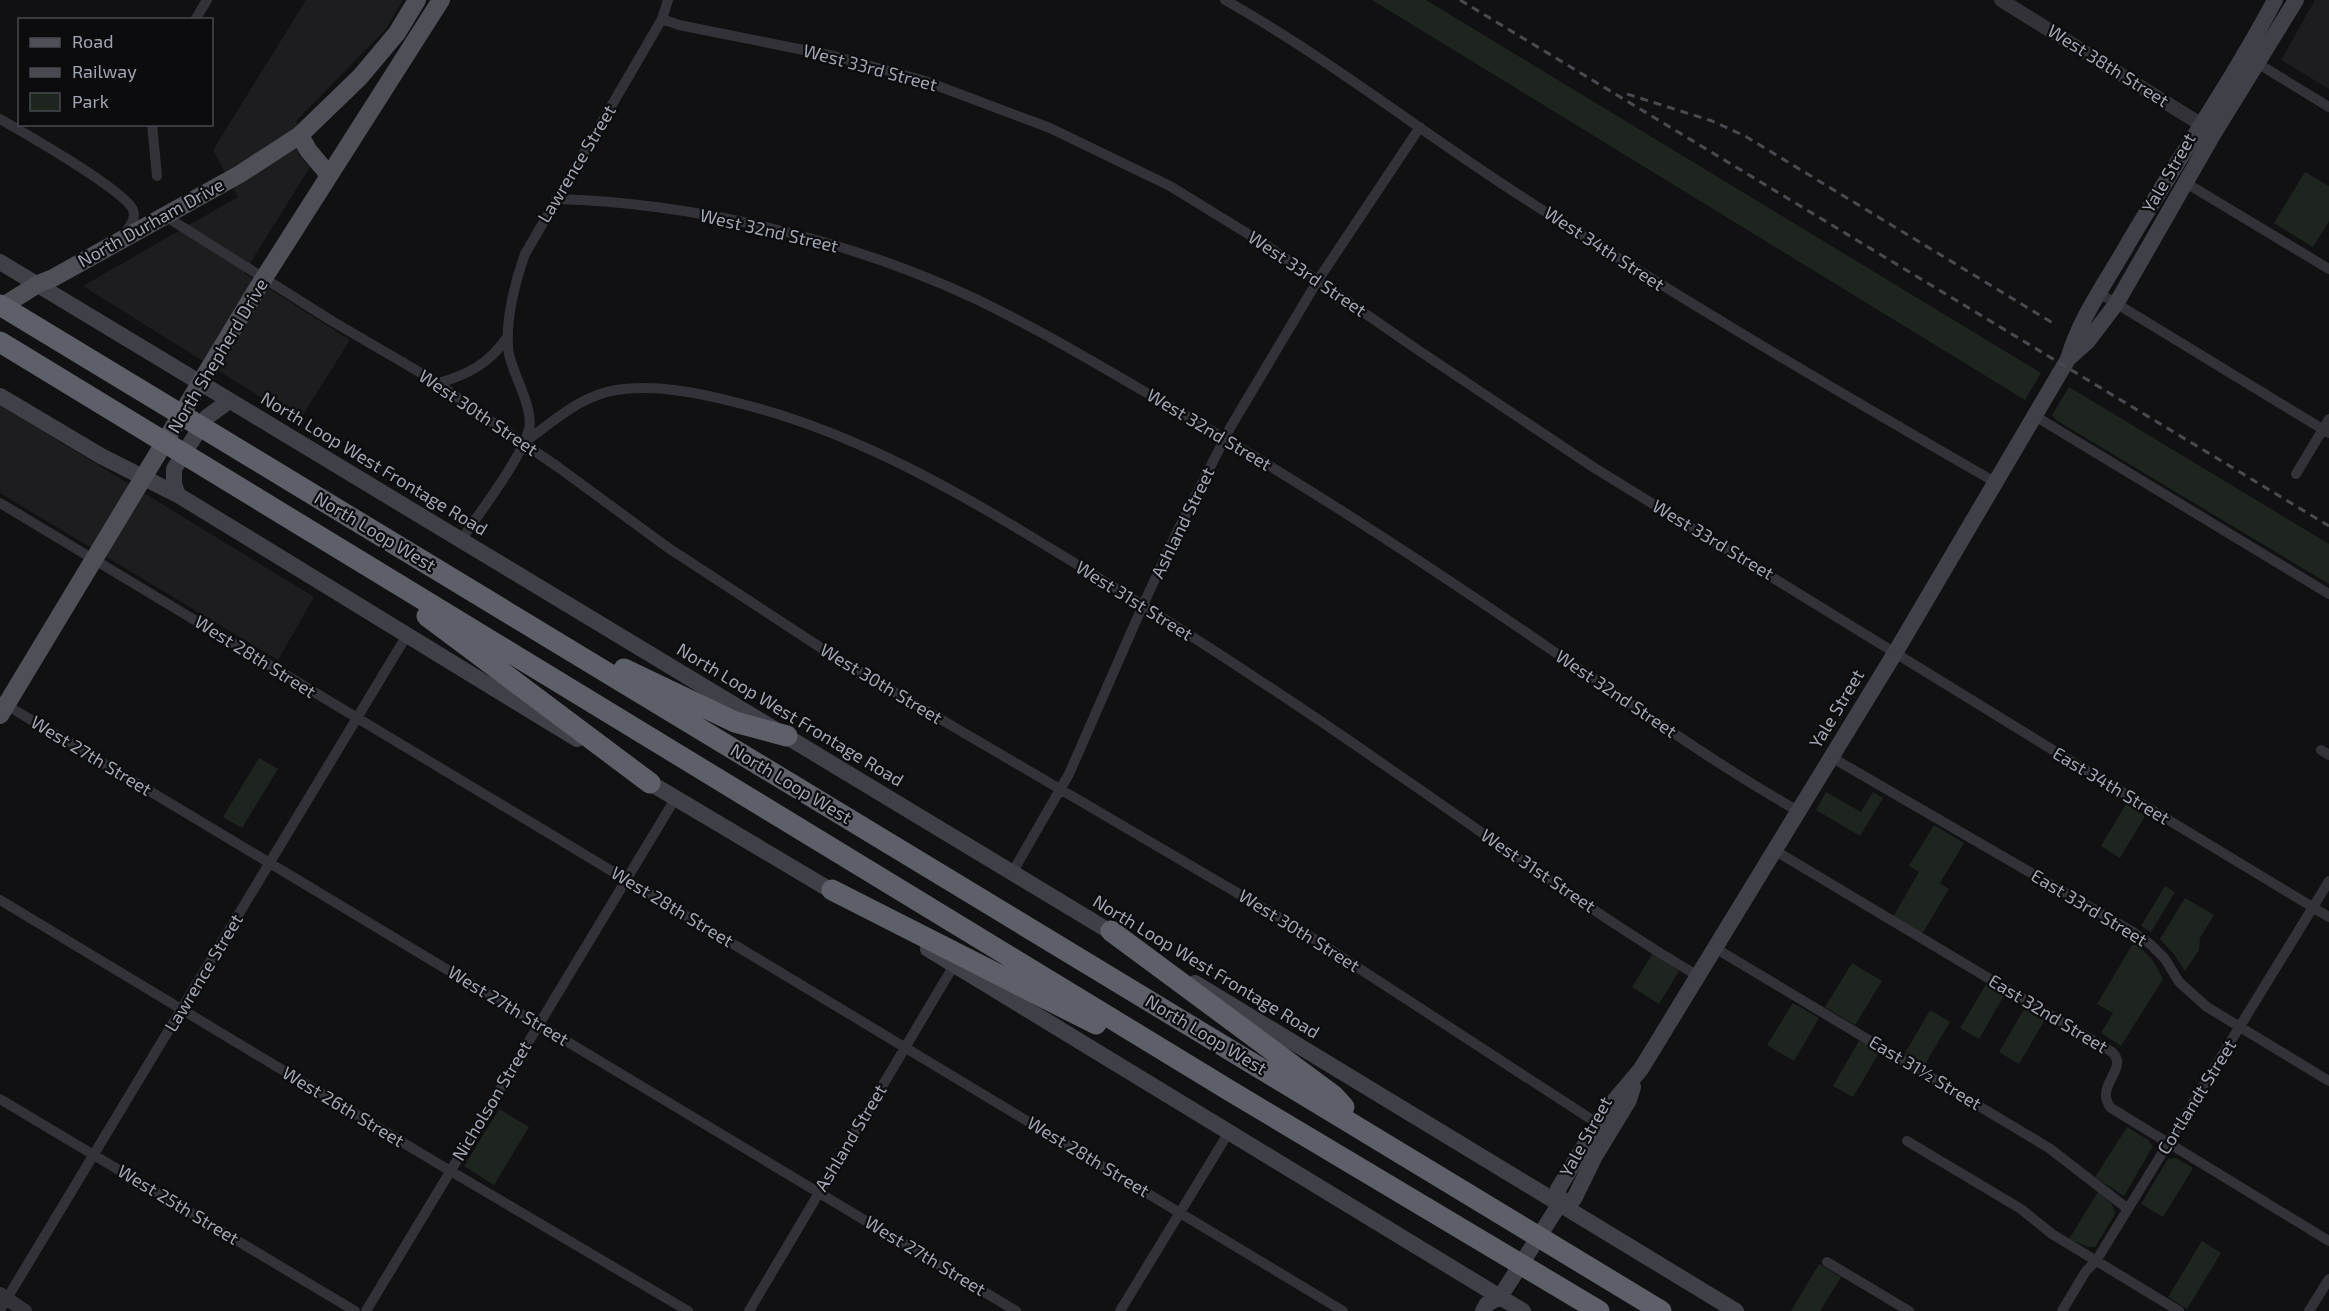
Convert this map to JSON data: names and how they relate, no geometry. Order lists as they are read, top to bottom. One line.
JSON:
{"streets":{"highway":["North Loop West"],"main road":["Yale Street","North Durham Drive","North Shepherd Drive","North Loop West Frontage Road"],"street":["West 38th Street","West 33rd Street","Lawrence Street","West 32nd Street","West 34th Street","West 30th Street","Ashland Street","West 31st Street","West 28th Street","West 27th Street","East 34th Street","East 33rd Street","East 32nd Street","East 31½ Street","Cortlandt Street","Nicholson Street","West 26th Street","West 25th Street"]},"crossings":[["West 38th Street","Yale Street"],["West 33rd Street","Lawrence Street"],["West 33rd Street","Yale Street"],["West 33rd Street","Ashland Street"],["West 33rd Street","East 34th Street"],["Lawrence Street","West 32nd Street"],["Lawrence Street","West 30th Street"],["Lawrence Street","North Loop West Frontage Road"],["Lawrence Street","West 31st Street"],["Lawrence Street","West 28th Street"],["Lawrence Street","West 27th Street"],["Lawrence Street","West 26th Street"],["Lawrence Street","West 25th Street"],["Yale Street","West 32nd Street"],["Yale Street","West 34th Street"],["Yale Street","West 30th Street"],["Yale Street","North Loop West Frontage Road"],["Yale Street","West 31st Street"],["Yale Street","East 34th Street"],["Yale Street","East 33rd Street"],["Yale Street","East 32nd Street"],["Yale Street","East 31½ Street"],["North Durham Drive","West 30th Street"],["North Durham Drive","North Loop West Frontage Road"],["North Durham Drive","North Loop West"],["West 32nd Street","Ashland Street"],["West 34th Street","Ashland Street"],["North Shepherd Drive","West 30th Street"],["North Shepherd Drive","North Loop West Frontage Road"],["North Shepherd Drive","West 28th Street"],["North Shepherd Drive","West 27th Street"],["West 30th Street","Ashland Street"],["West 30th Street","West 31st Street"],["North Loop West Frontage Road","Ashland Street"],["Ashland Street","West 31st Street"],["Ashland Street","West 28th Street"],["Ashland Street","West 27th Street"],["West 28th Street","Nicholson Street"],["West 27th Street","Nicholson Street"],["East 34th Street","Cortlandt Street"],["East 33rd Street","Cortlandt Street"],["East 32nd Street","Cortlandt Street"],["East 31½ Street","Cortlandt Street"],["Nicholson Street","West 26th Street"]],"legend":["Road","Railway","Park"]}
